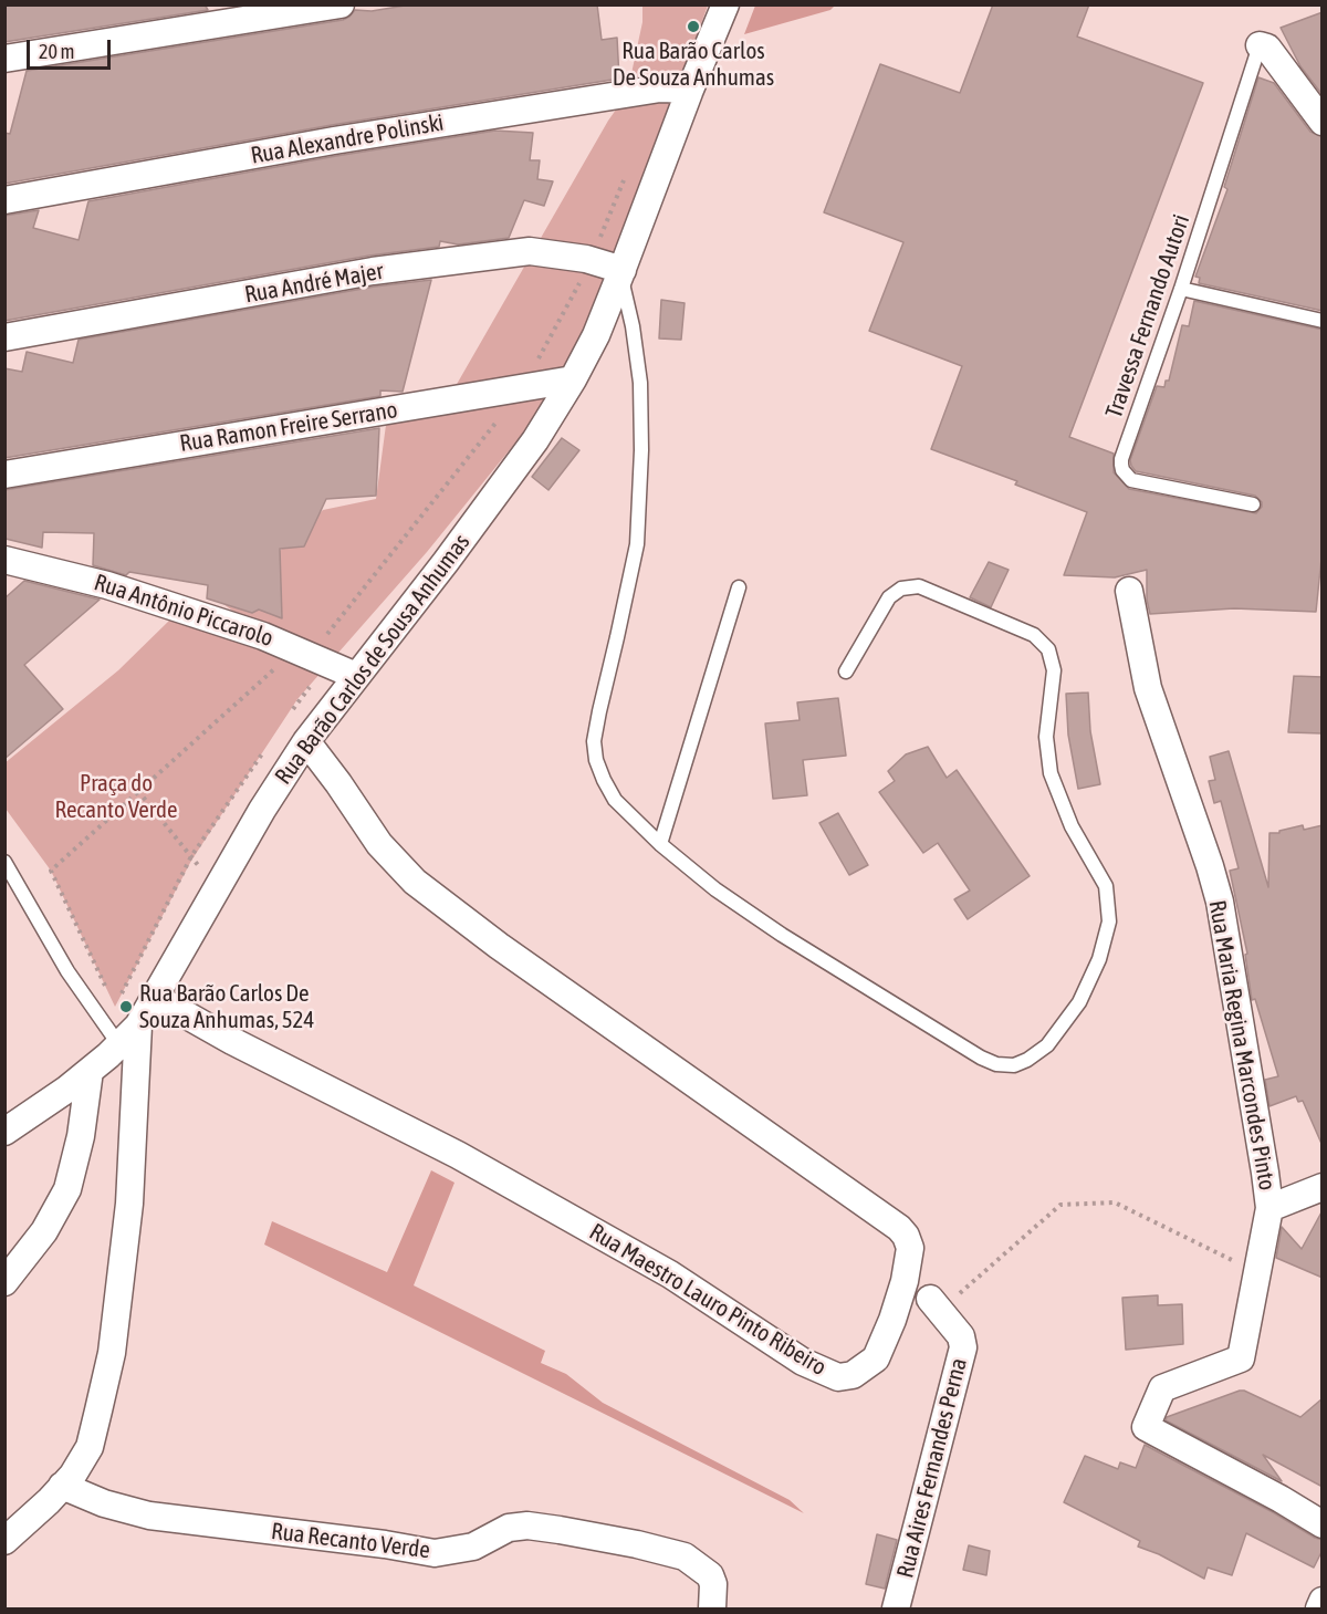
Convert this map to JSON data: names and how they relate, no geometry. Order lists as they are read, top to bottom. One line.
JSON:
{"streets":{"street":["Rua Alexandre Polinski","Rua André Majer","Rua Ramon Freire Serrano","Rua Antônio Piccarolo","Rua Barão Carlos de Sousa Anhumas","Rua Maria Regina Marcondes Pinto","Rua Maestro Lauro Pinto Ribeiro","Rua Aires Fernandes Perna","Rua Recanto Verde"],"lane":["Travessa Fernando Autori"]},"crossings":[["Rua Alexandre Polinski","Rua Barão Carlos de Sousa Anhumas"],["Rua André Majer","Rua Barão Carlos de Sousa Anhumas"],["Rua Ramon Freire Serrano","Rua Barão Carlos de Sousa Anhumas"],["Rua Antônio Piccarolo","Rua Barão Carlos de Sousa Anhumas"],["Rua Barão Carlos de Sousa Anhumas","Rua Maestro Lauro Pinto Ribeiro"],["Rua Barão Carlos de Sousa Anhumas","Rua Recanto Verde"]],"parks":["Praça do Recanto Verde"],"places":["Rua Barão Carlos De Souza Anhumas","Rua Barão Carlos De Souza Anhumas, 524"],"scale_bar":"20 m"}
